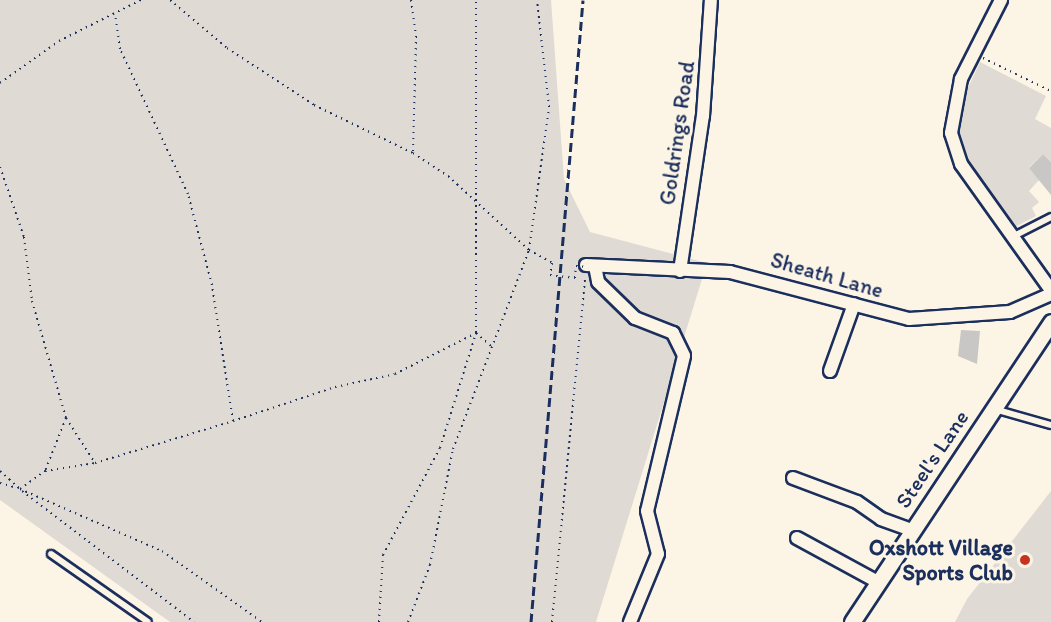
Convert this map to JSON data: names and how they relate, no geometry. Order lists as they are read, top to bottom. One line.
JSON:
{"streets":{"street":["Goldrings Road","Sheath Lane","Steel's Lane"]},"crossings":[["Goldrings Road","Sheath Lane"]],"places":["Oxshott Village Sports Club"]}
